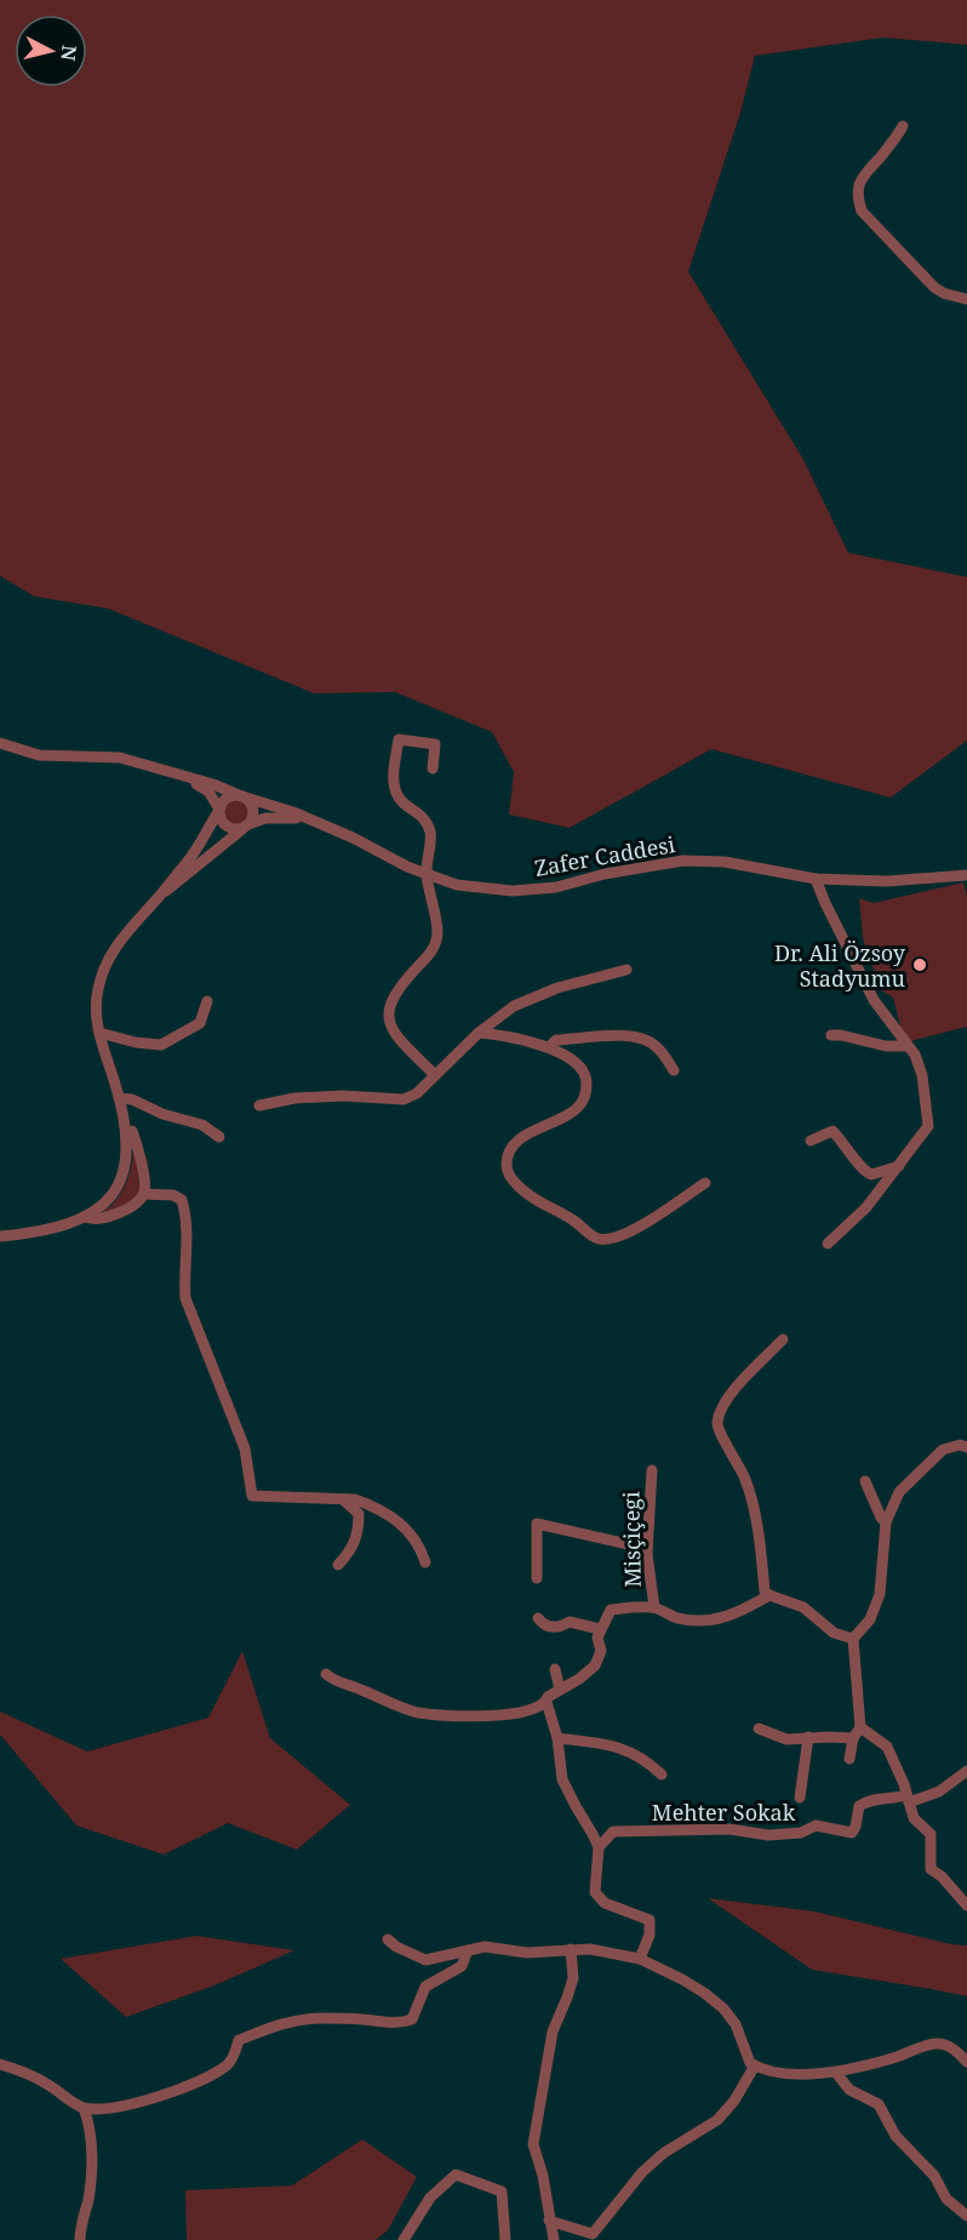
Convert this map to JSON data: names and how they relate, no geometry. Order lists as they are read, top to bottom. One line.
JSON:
{"streets":{"street":["Zafer Caddesi","Misçiçegi","Mehter Sokak"]},"places":["Dr. Ali Özsoy Stadyumu"],"north":"right"}
